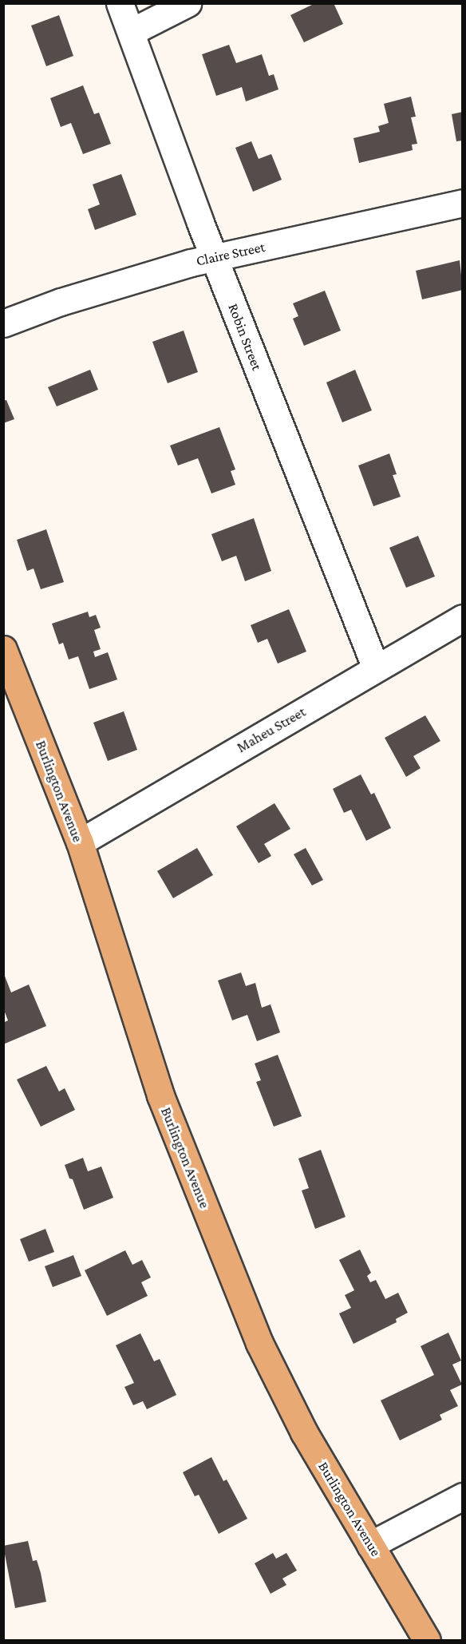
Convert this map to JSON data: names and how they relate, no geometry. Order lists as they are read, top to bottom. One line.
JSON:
{"streets":{"main road":["Burlington Avenue"],"street":["Claire Street","Robin Street","Maheu Street"]},"crossings":[["Claire Street","Robin Street"],["Robin Street","Maheu Street"],["Maheu Street","Burlington Avenue"]]}
